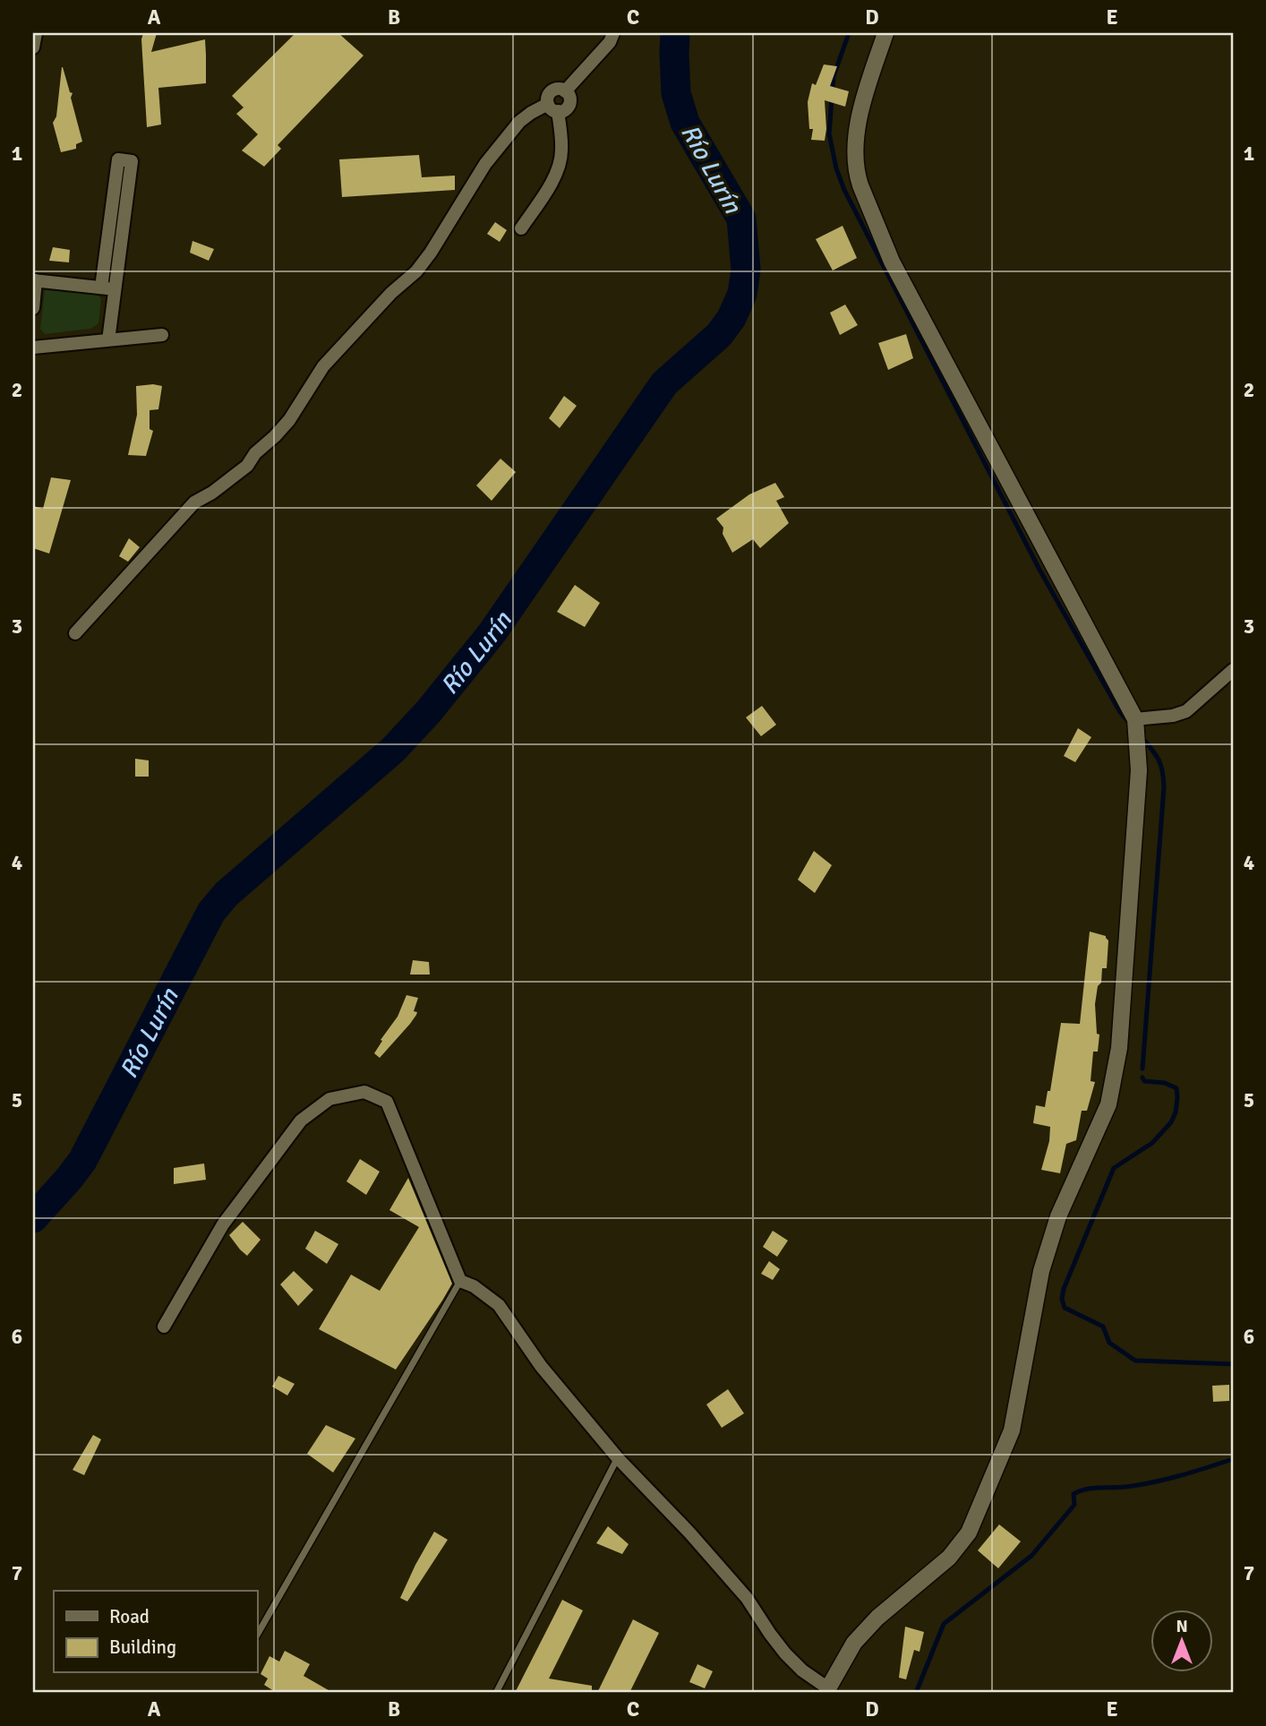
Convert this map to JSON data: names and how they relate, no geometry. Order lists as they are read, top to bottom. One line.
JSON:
{"water":["Río Lurín"],"legend":["Road","Building"],"north":"top","grid":{"columns":["A","B","C","D","E"],"rows":["1","2","3","4","5","6","7"]}}
